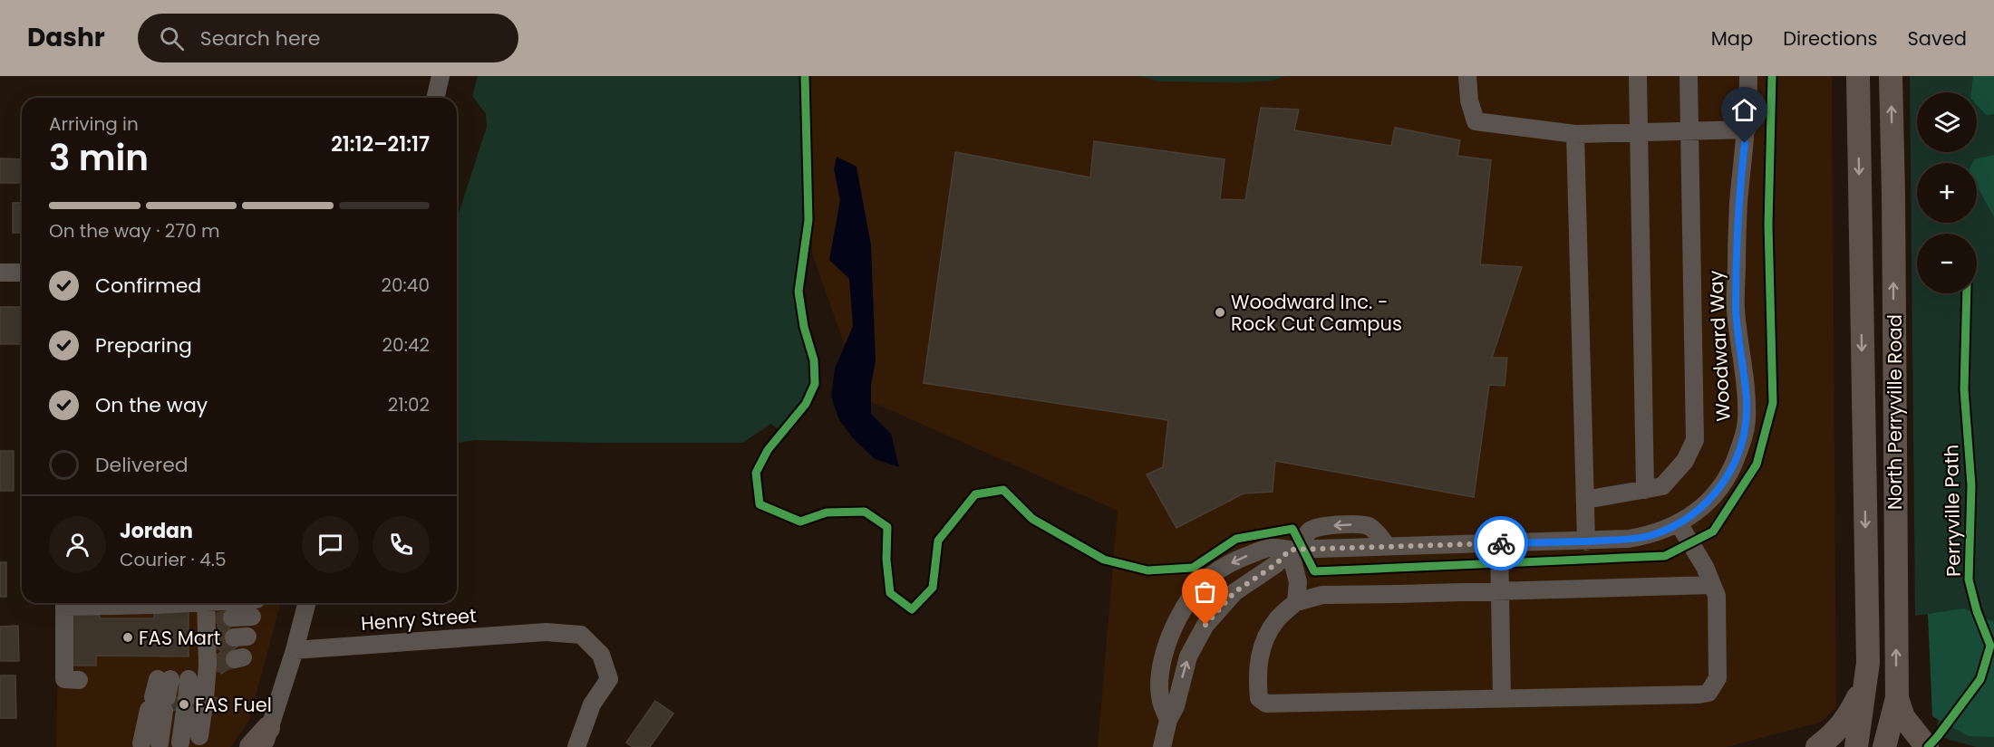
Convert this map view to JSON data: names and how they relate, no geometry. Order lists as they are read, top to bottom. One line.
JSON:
{"streets":{"main road":["North Perryville Road"],"street":["Woodward Way","Henry Street"],"cycle path":["Perryville Path"]},"places":["Woodward Inc. - Rock Cut Campus","FAS Mart","FAS Fuel"],"page":{"header":"Dashr","search":"Search here","nav":["Map","Directions","Saved"],"map_buttons":["+","−"],"heading":["3 min","Arriving in","21:12–21:17"],"panel":["Jordan","Courier · 4.5"],"bar":"On the way · 270 m","list":[["Confirmed","20:40"],["Preparing","20:42"],["On the way","21:02"],"Delivered"]}}
